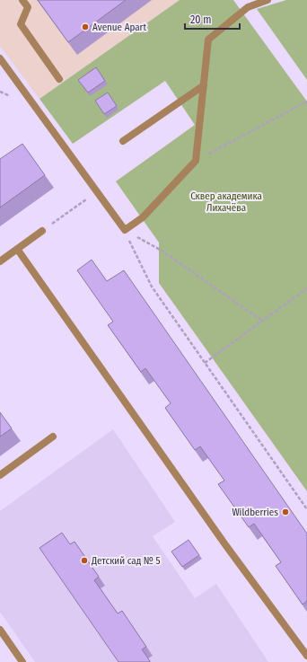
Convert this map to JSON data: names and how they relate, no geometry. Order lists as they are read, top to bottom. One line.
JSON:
{"parks":["Сквер академика Лихачёва"],"places":["Avenue Apart","Wildberries","Детский сад № 5"],"scale_bar":"20 m"}
